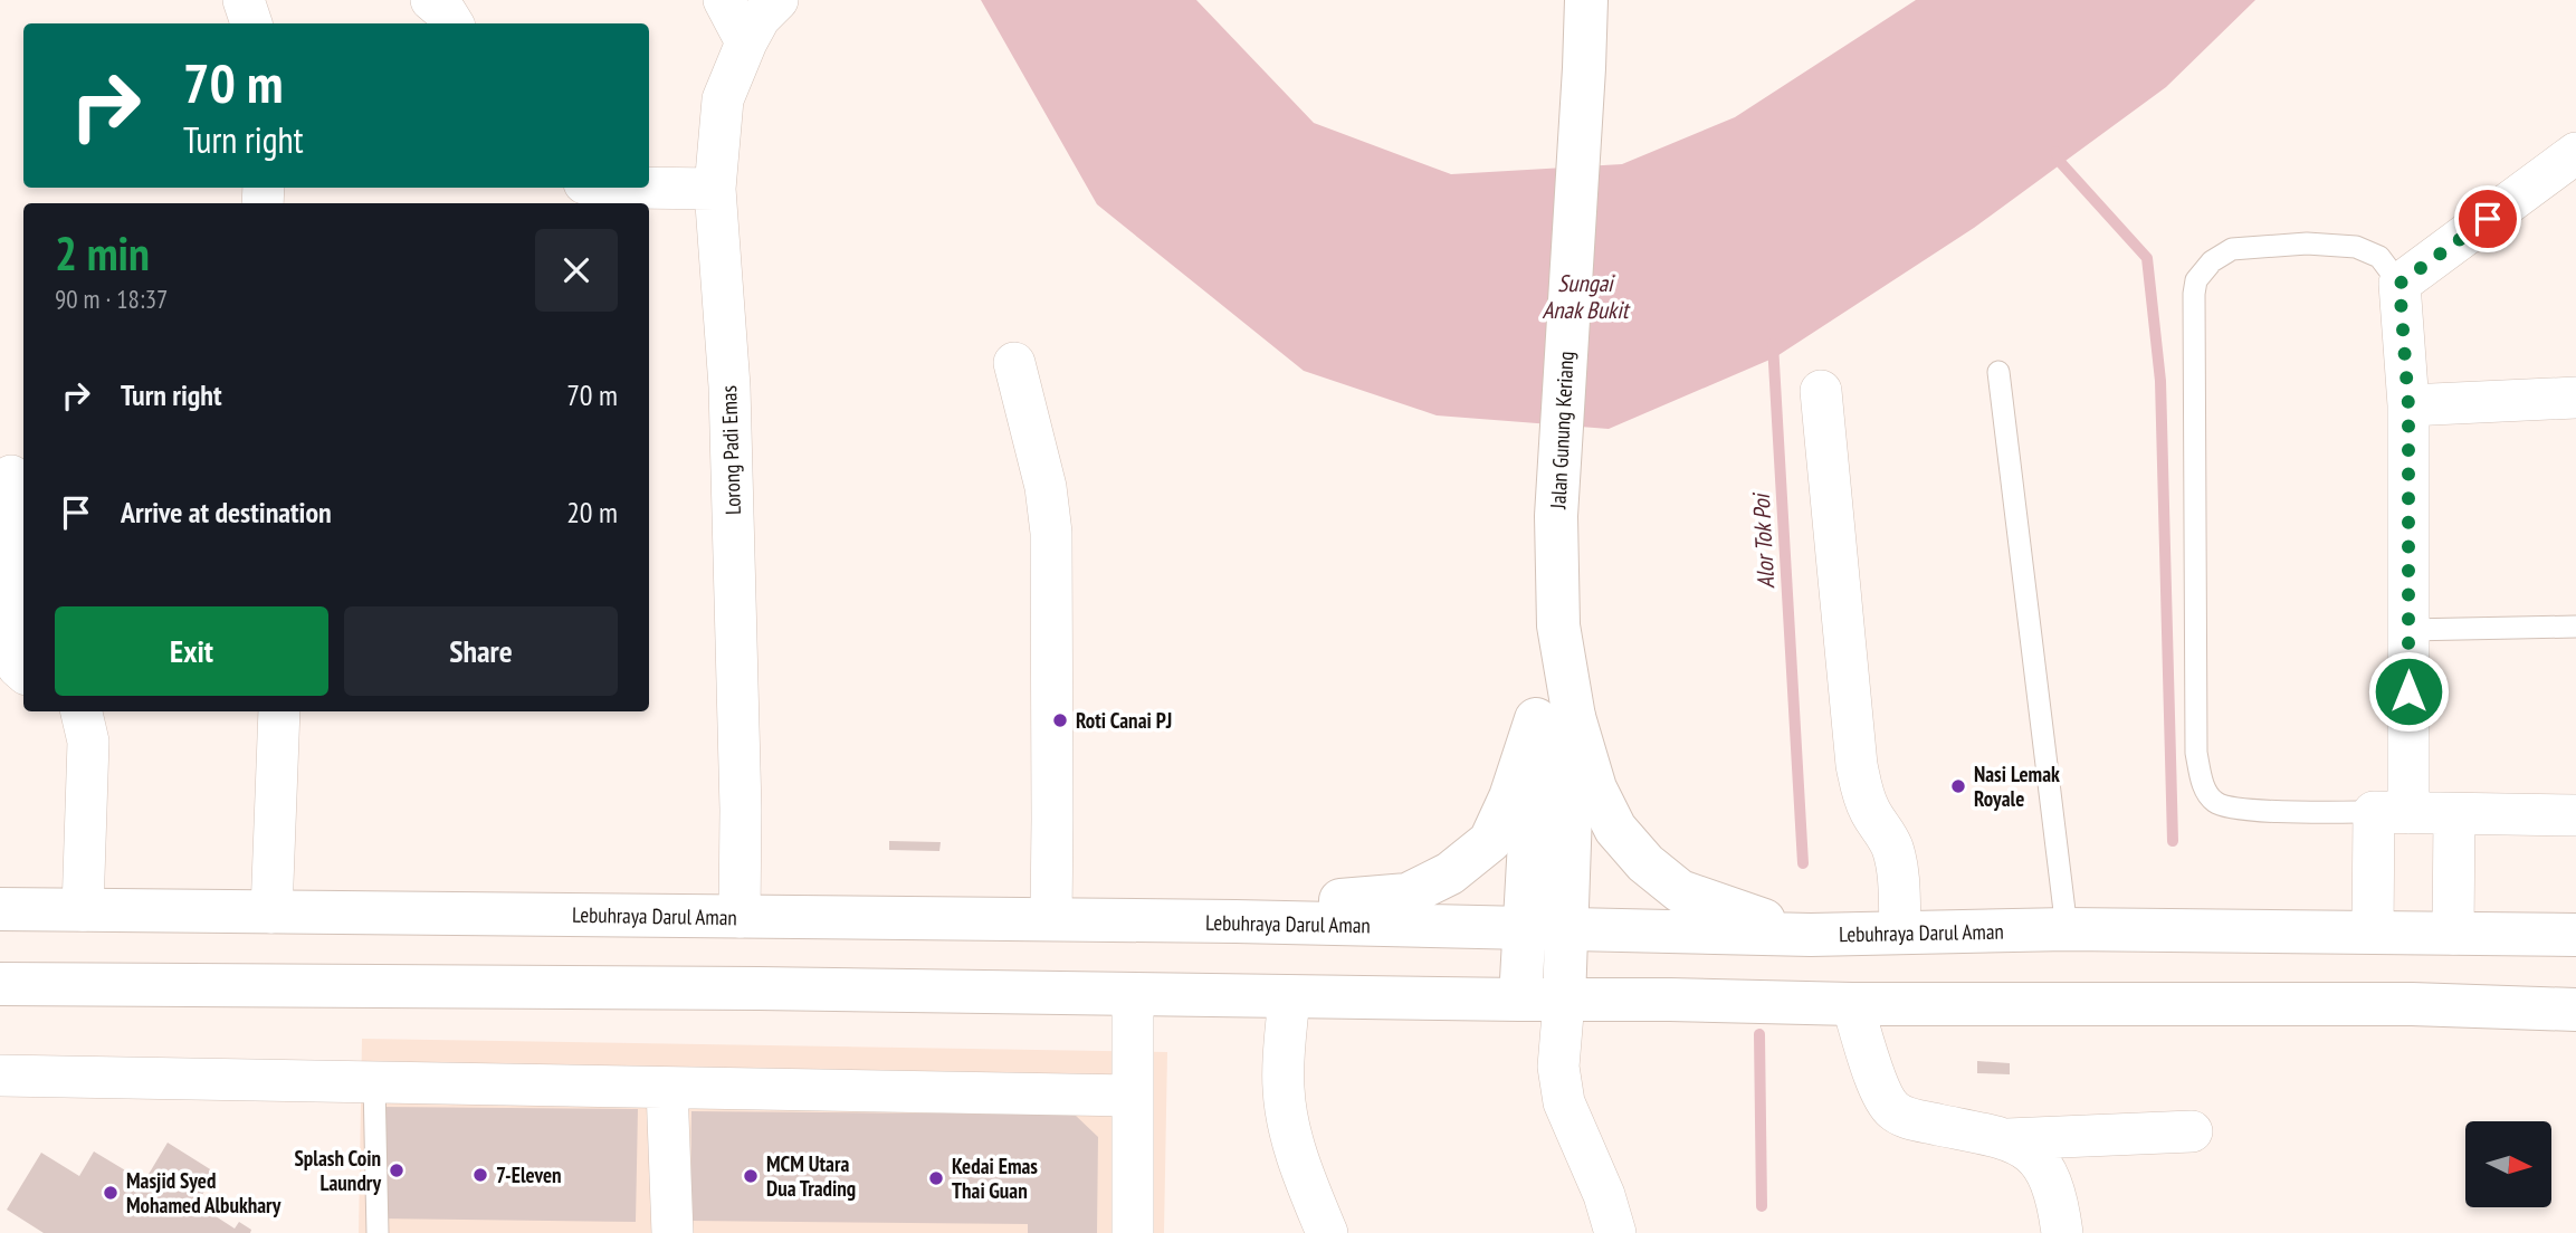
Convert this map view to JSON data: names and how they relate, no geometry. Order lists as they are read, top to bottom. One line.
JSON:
{"streets":{"main road":["Jalan Gunung Keriang","Lebuhraya Darul Aman"],"street":["Lorong Padi Emas"]},"crossings":[["Jalan Gunung Keriang","Lebuhraya Darul Aman"],["Lorong Padi Emas","Lebuhraya Darul Aman"]],"water":["Sungai Anak Bukit","Alor Tok Poi"],"places":["Roti Canai PJ","Nasi Lemak Royale","Splash Coin Laundry","7-Eleven","MCM Utara Dua Trading","Kedai Emas Thai Guan","Masjid Syed Mohamed Albukhary"],"north":"right","page":{"turn":["70 m","Turn right"],"heading":["2 min","90 m · 18:37"],"list":[{"name":"Turn right","value":"70 m"},{"name":"Arrive at destination","value":"20 m"}],"buttons":["Exit","Share"]}}
